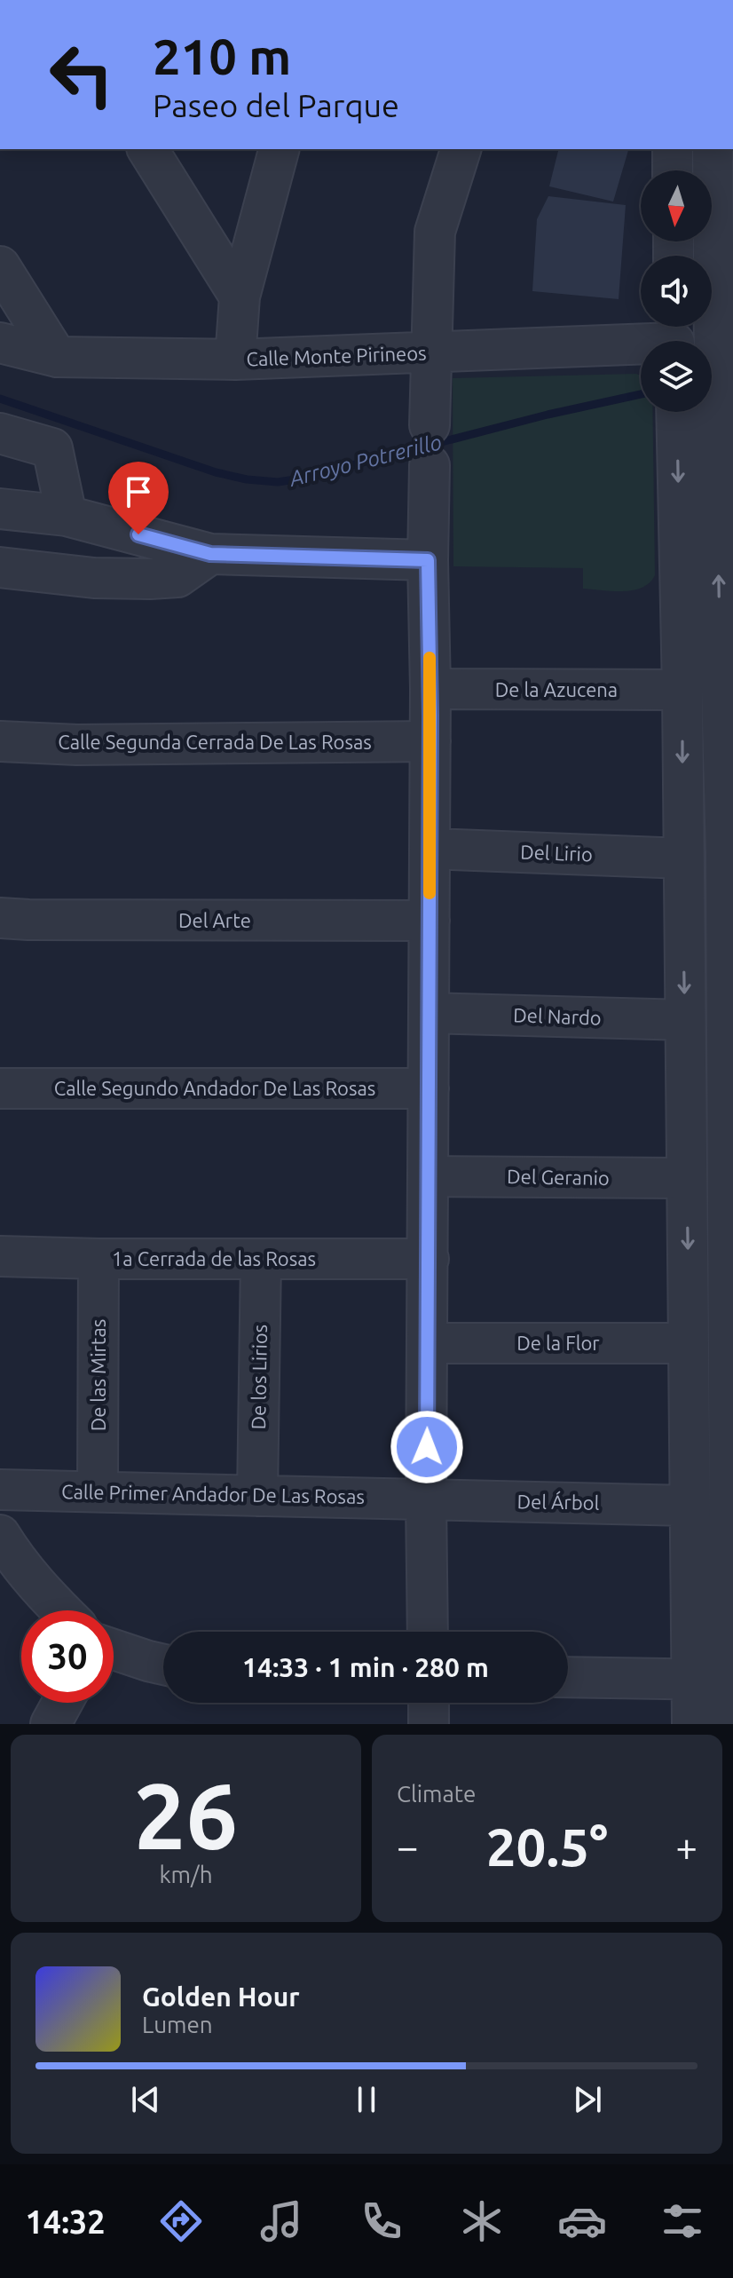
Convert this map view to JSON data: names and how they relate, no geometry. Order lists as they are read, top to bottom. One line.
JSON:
{"streets":{"street":["Calle Monte Pirineos","De la Azucena","Calle Segunda Cerrada De Las Rosas","Del Lirio","Del Arte","Del Nardo","Calle Segundo Andador De Las Rosas","Del Geranio","1a Cerrada de las Rosas","De la Flor","De las Mirtas","De los Lirios","Calle Primer Andador De Las Rosas","Del Árbol"]},"crossings":[["1a Cerrada de las Rosas","De las Mirtas"],["1a Cerrada de las Rosas","De los Lirios"],["De las Mirtas","Calle Primer Andador De Las Rosas"],["De los Lirios","Calle Primer Andador De Las Rosas"],["Calle Primer Andador De Las Rosas","Del Árbol"]],"water":["Arroyo Potrerillo"],"north":"bottom","page":{"turn":["210 m","Paseo del Parque"],"limit":"30","trip":"14:33 · 1 min · 280 m","tile":[["26","km/h"],"Climate"],"heat":["−","20.5°","+"],"song":["Golden Hour","Lumen"],"tabs":"14:32"}}
